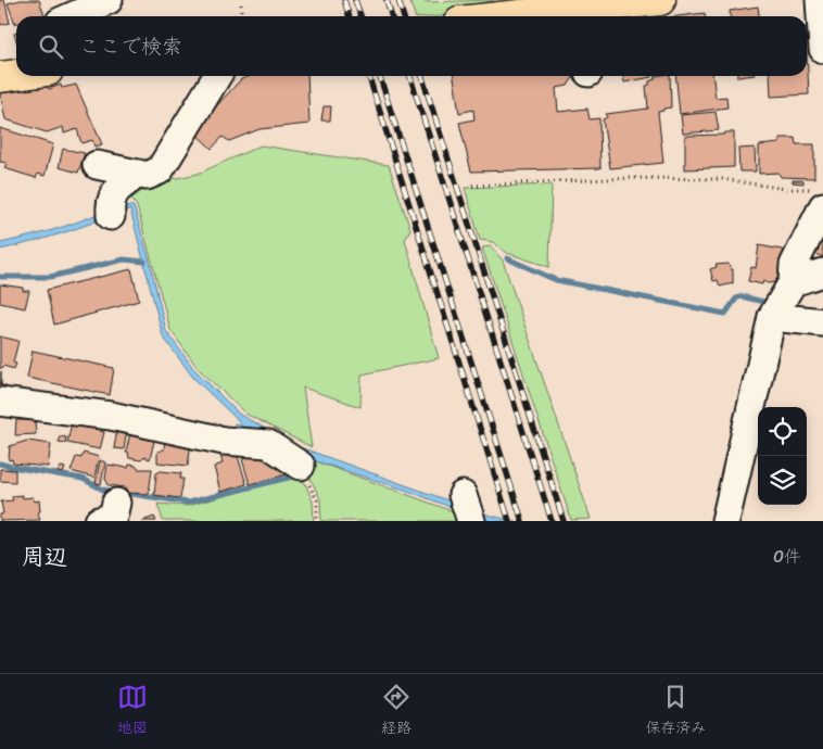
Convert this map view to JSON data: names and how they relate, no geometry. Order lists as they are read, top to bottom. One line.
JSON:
{"page":{"search":"ここで検索","heading":["周辺","0件"],"nav":["地図","経路","保存済み"]}}
